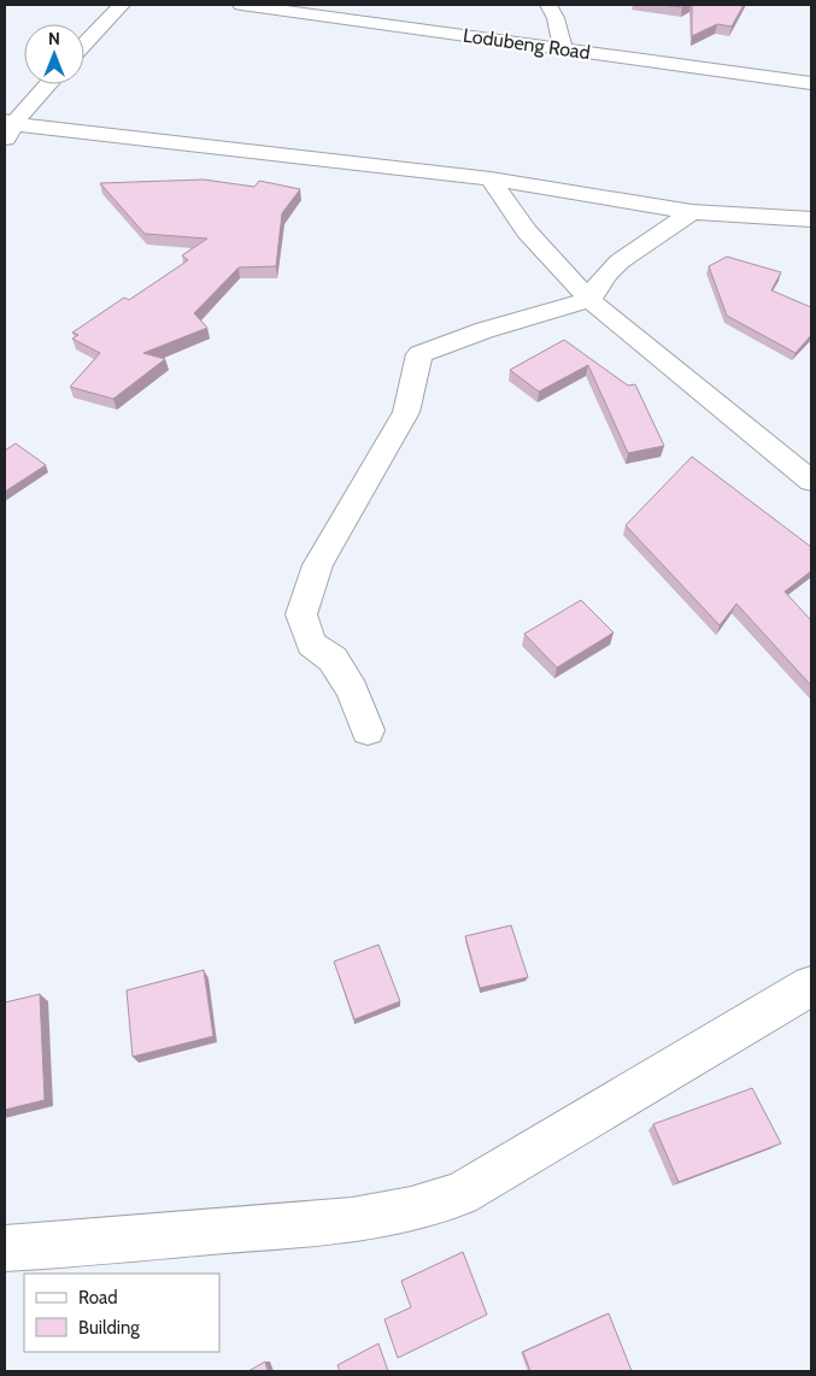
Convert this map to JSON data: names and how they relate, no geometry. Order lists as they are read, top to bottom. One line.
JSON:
{"streets":{"street":["Lodubeng Road"]},"legend":["Road","Building"],"north":"top"}
